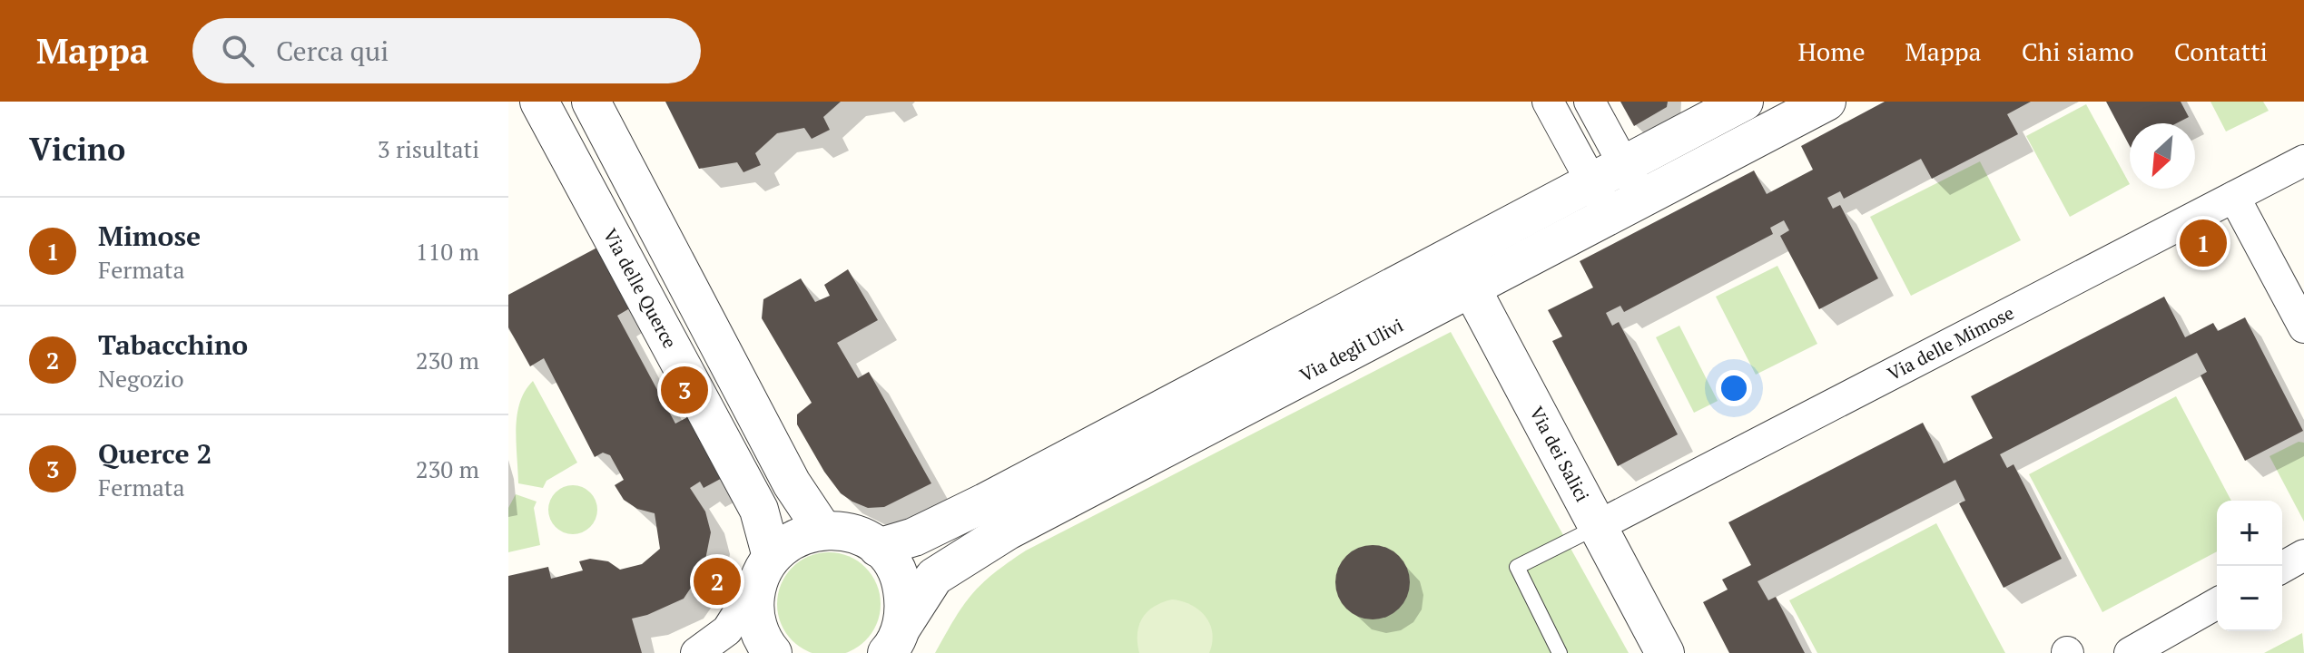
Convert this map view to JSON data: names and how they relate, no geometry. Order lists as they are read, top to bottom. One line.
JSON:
{"streets":{"street":["Via delle Querce","Via delle Mimose","Via degli Ulivi","Via dei Salici"]},"crossings":[["Via delle Mimose","Via dei Salici"],["Via degli Ulivi","Via dei Salici"]],"north":"bottom left","page":{"header":"Mappa","search":"Cerca qui","nav":["Home","Mappa","Chi siamo","Contatti"],"heading":["Vicino","3 risultati"],"list":[{"mark":"1","name":"Mimose","note":"Fermata","value":"110 m"},{"mark":"2","name":"Tabacchino","note":"Negozio","value":"230 m"},{"mark":"3","name":"Querce 2","note":"Fermata","value":"230 m"}],"pins":["1","3","2"],"map_buttons":["+","−"]}}
